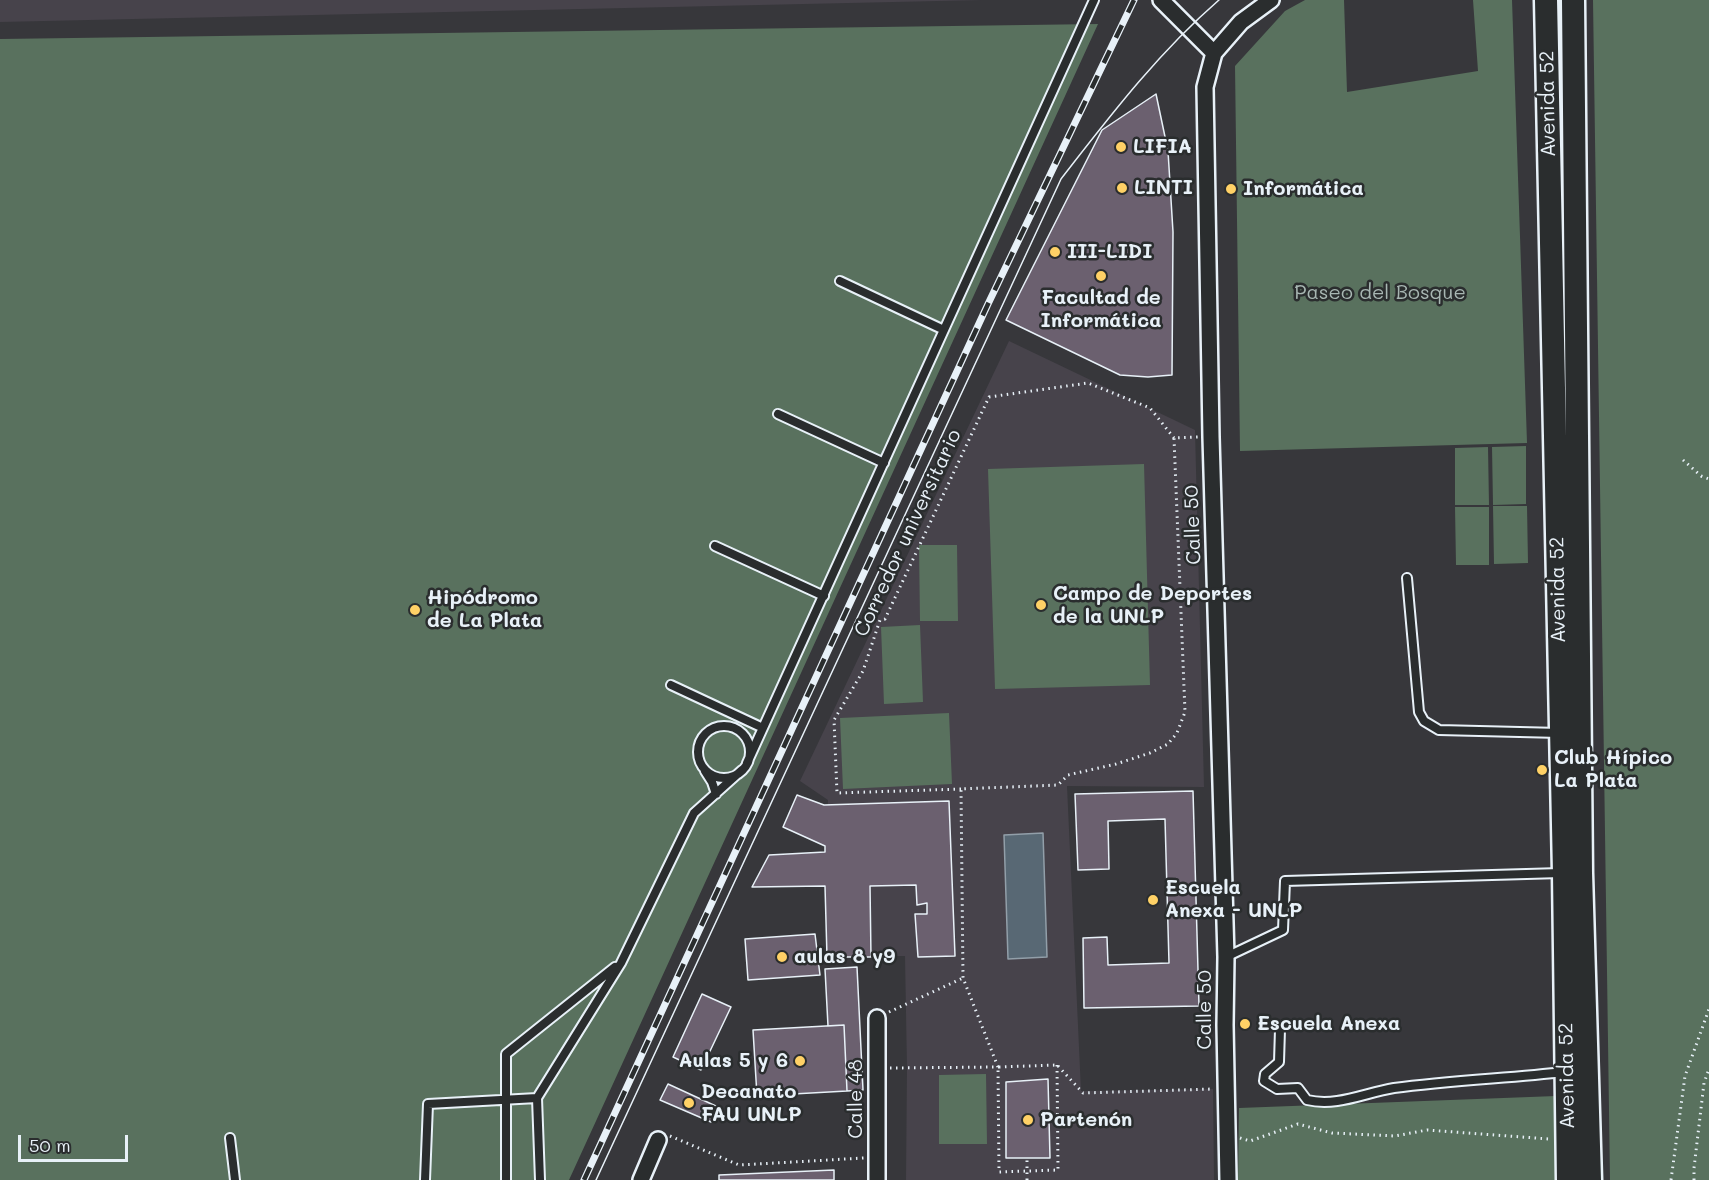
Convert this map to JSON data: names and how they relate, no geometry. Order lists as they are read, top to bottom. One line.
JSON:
{"streets":{"main road":["Avenida 52"],"street":["Calle 50","Calle 48"],"path":["Corredor universitario"]},"parks":["Paseo del Bosque"],"places":["LIFIA","LINTI","Informática","III-LIDI","Facultad de Informática","Campo de Deportes de la UNLP","Hipódromo de La Plata","Club Hípico La Plata","Escuela Anexa - UNLP","aulas 8 y9","Escuela Anexa","Aulas 5 y 6","Decanato FAU UNLP","Partenón"],"scale_bar":"50 m"}
